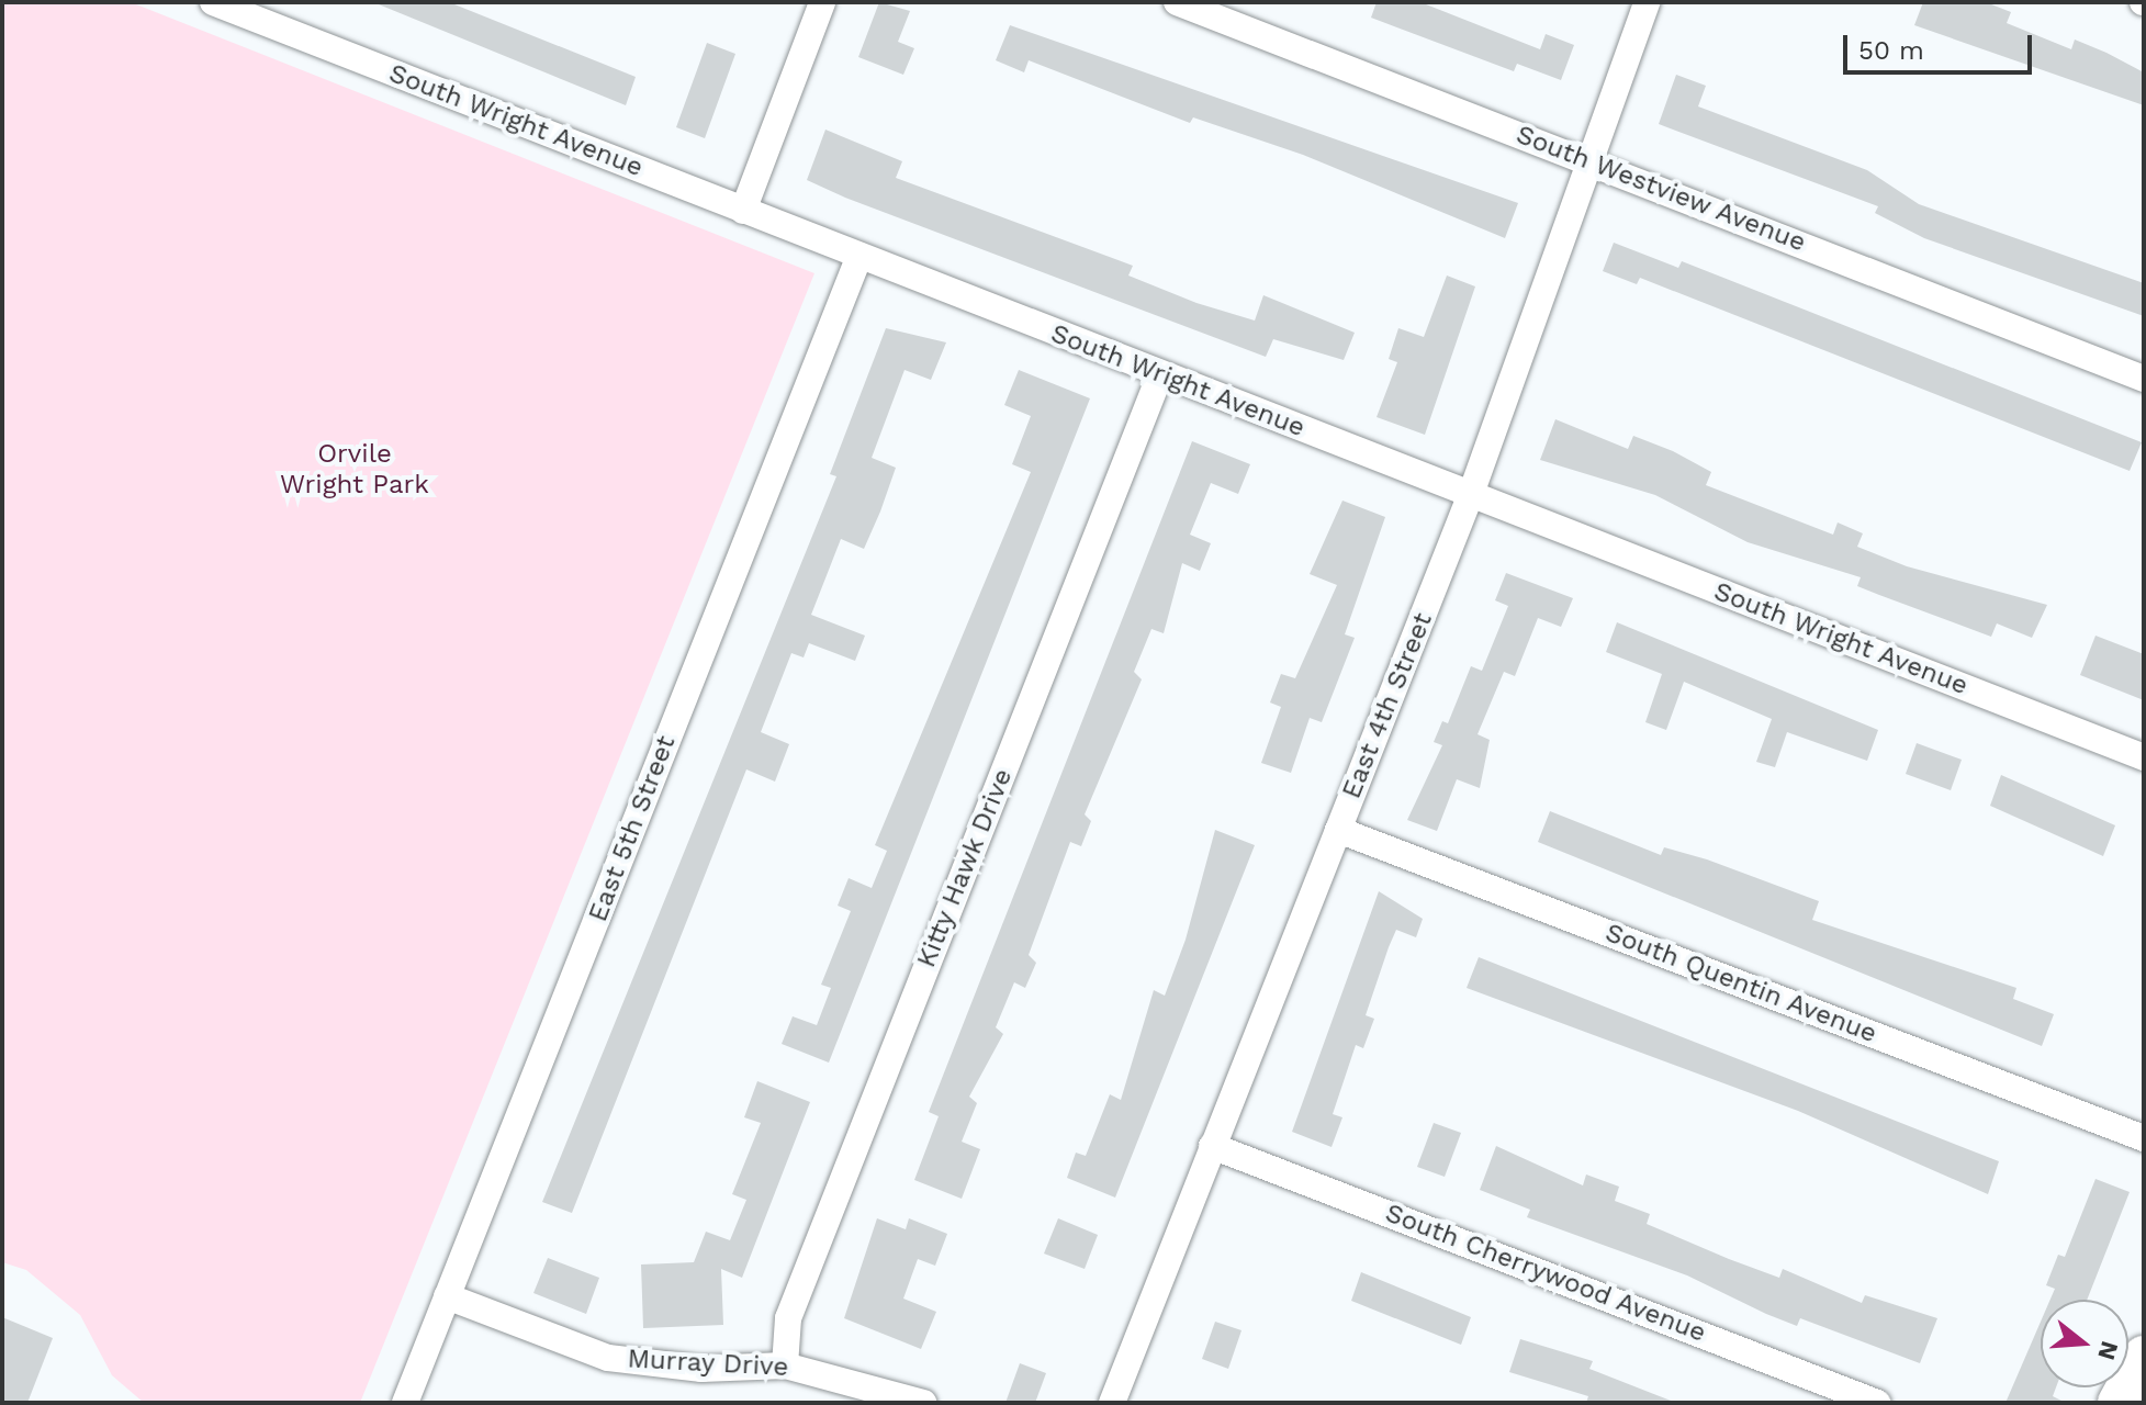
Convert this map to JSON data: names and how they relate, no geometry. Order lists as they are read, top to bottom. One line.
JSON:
{"streets":{"street":["South Wright Avenue","South Westview Avenue","East 4th Street","East 5th Street","Kitty Hawk Drive","South Quentin Avenue","South Cherrywood Avenue","Murray Drive"]},"crossings":[["South Wright Avenue","East 4th Street"],["South Wright Avenue","East 5th Street"],["South Wright Avenue","Kitty Hawk Drive"],["South Westview Avenue","East 4th Street"],["East 4th Street","South Quentin Avenue"],["East 4th Street","South Cherrywood Avenue"],["East 5th Street","Murray Drive"],["Kitty Hawk Drive","Murray Drive"]],"parks":["Orvile Wright Park"],"scale_bar":"50 m","north":"right"}
